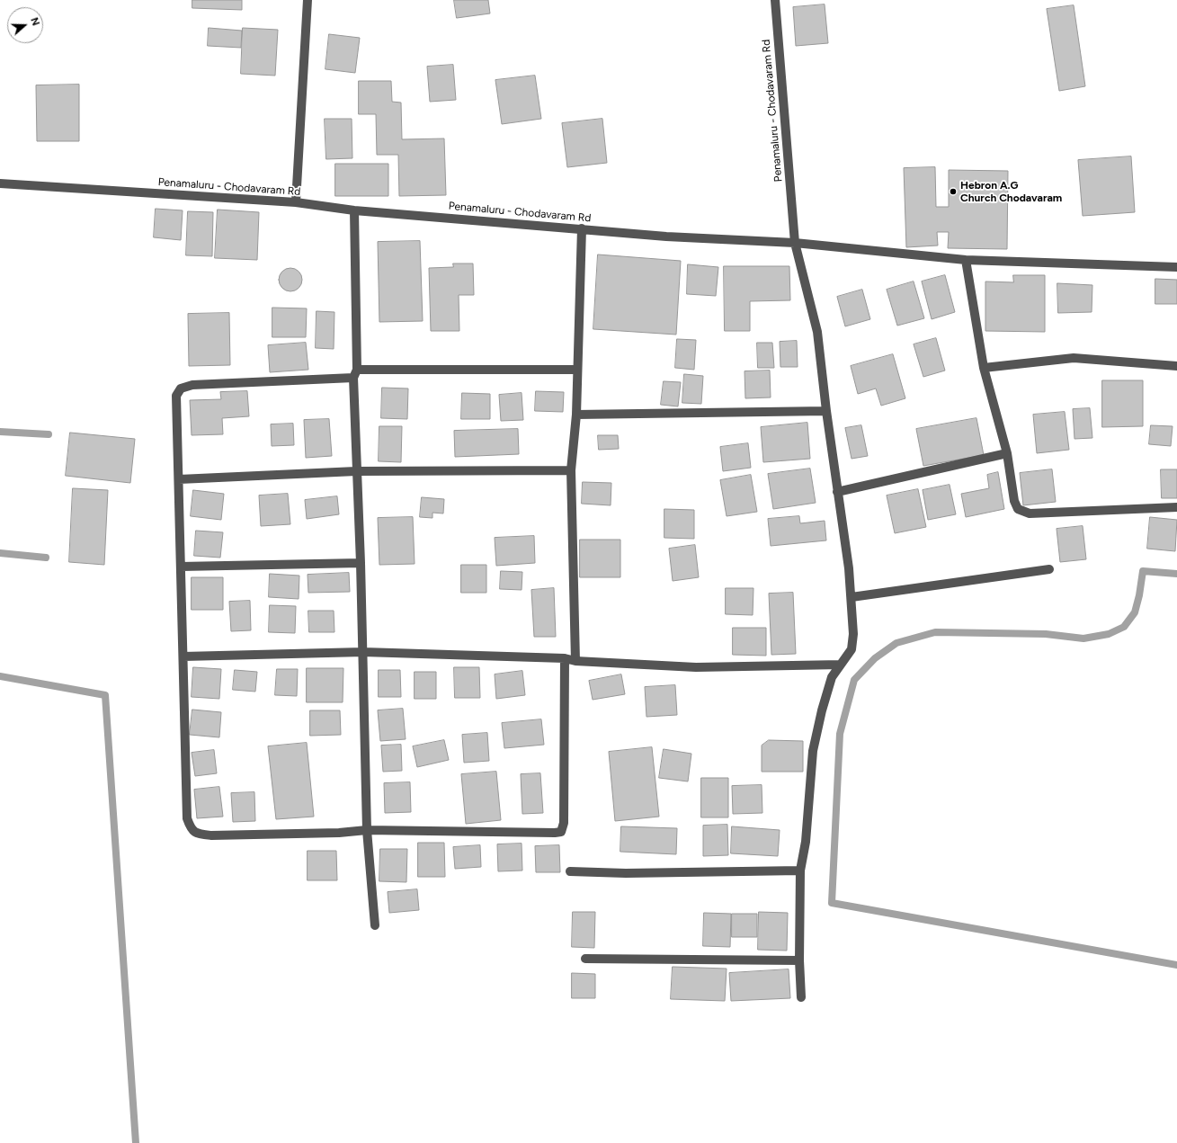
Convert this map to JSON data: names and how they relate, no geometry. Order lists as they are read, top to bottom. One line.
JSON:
{"streets":{"street":["Penamaluru - Chodavaram Rd"]},"places":["Hebron A.G Church Chodavaram"],"north":"right"}
